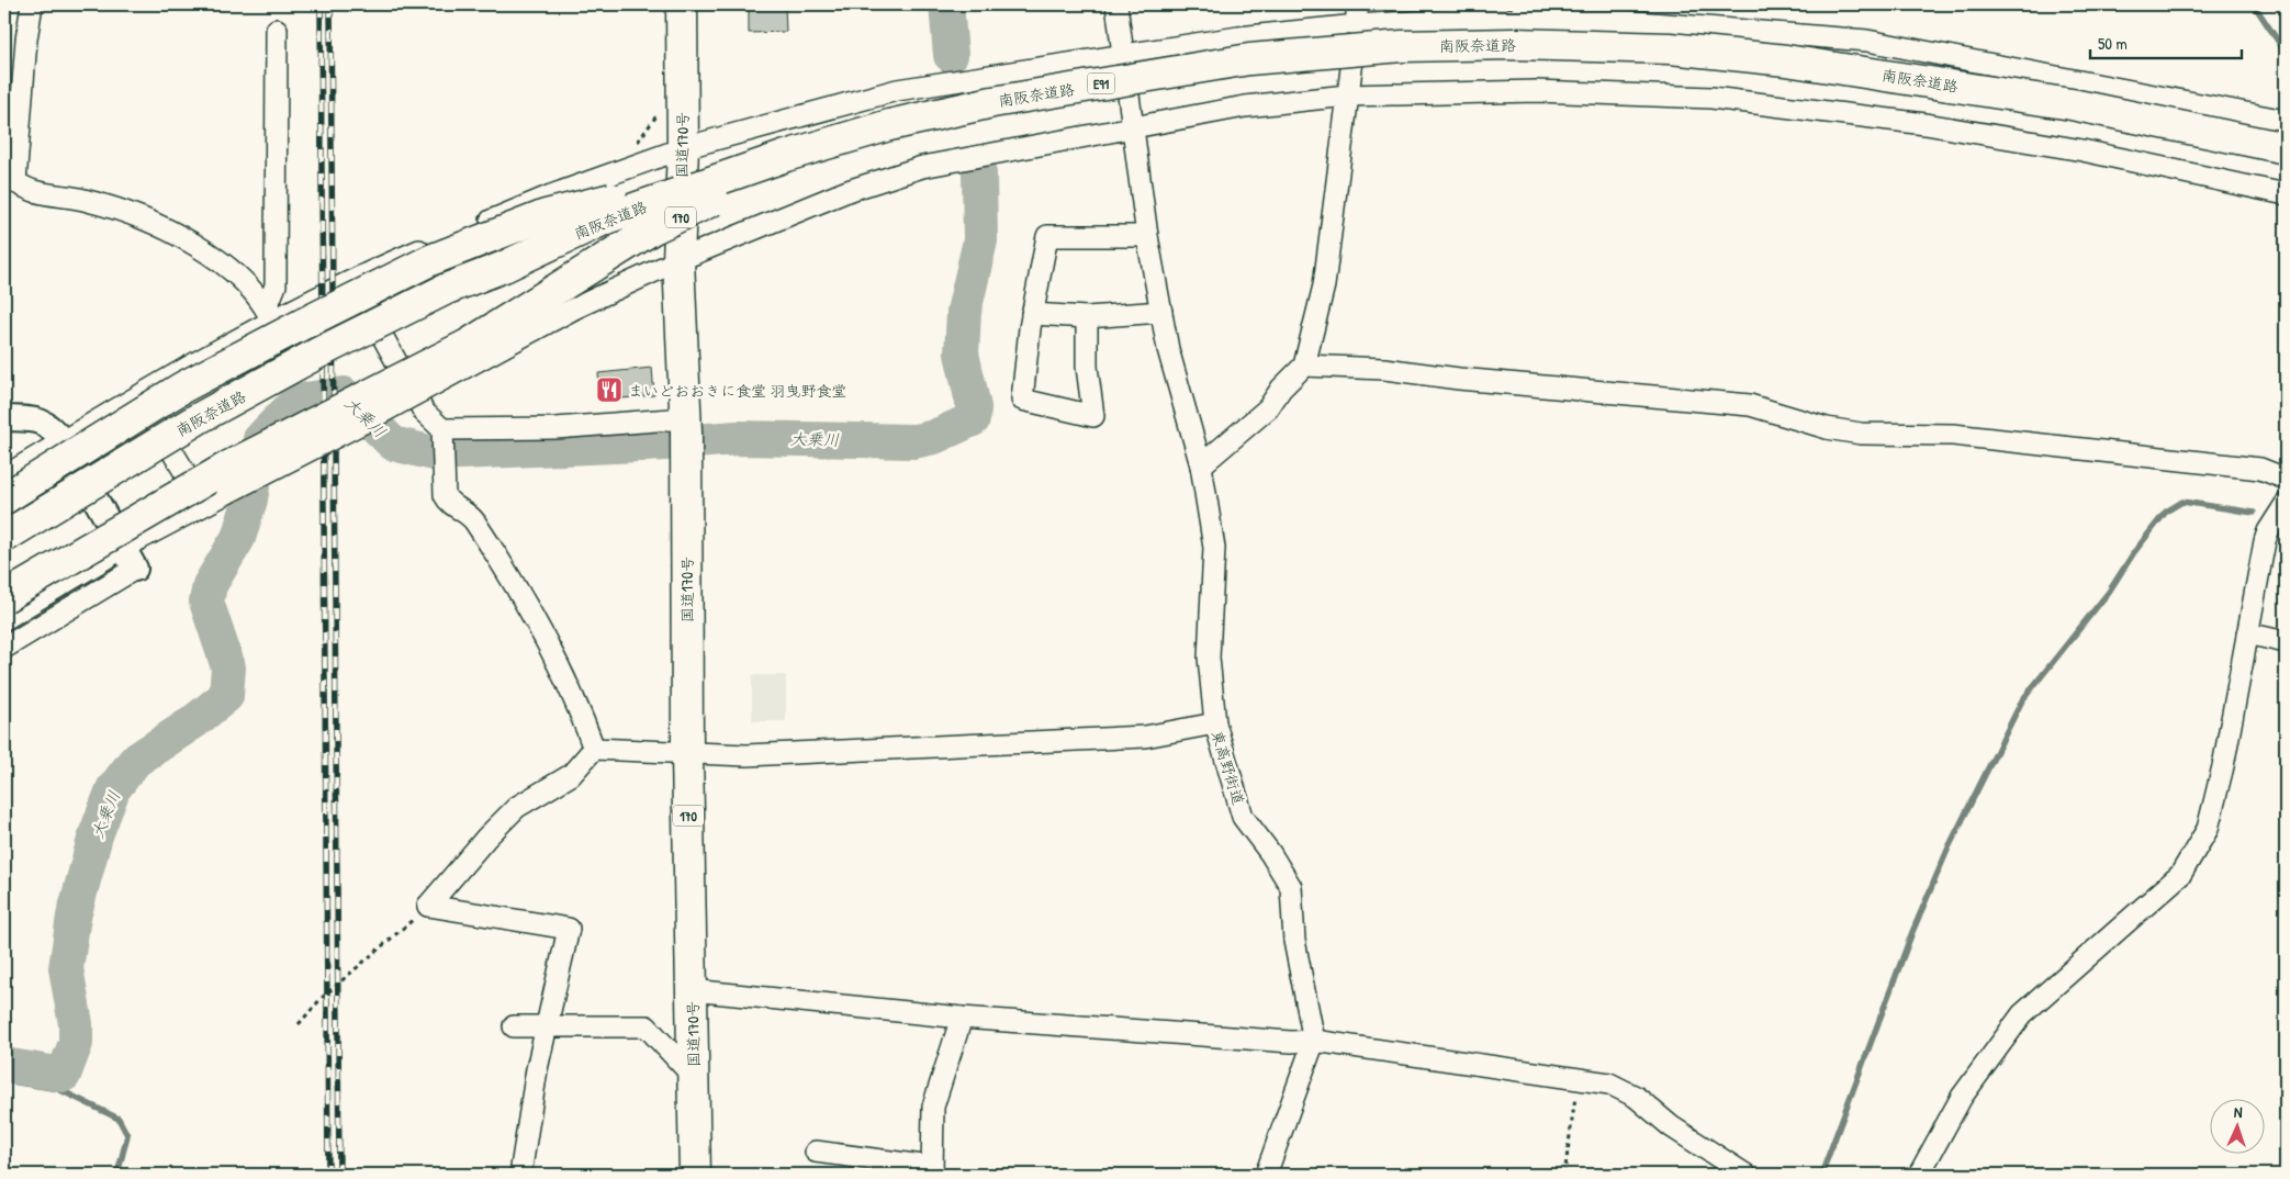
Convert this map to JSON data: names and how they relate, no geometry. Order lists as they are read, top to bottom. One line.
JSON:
{"streets":{"highway":["南阪奈道路","E91","国道170号","170"],"street":["東高野街道"]},"water":["大乗川"],"places":{"restaurant":["まいどおおきに食堂 羽曳野食堂"]},"scale_bar":"50 m","north":"top"}
